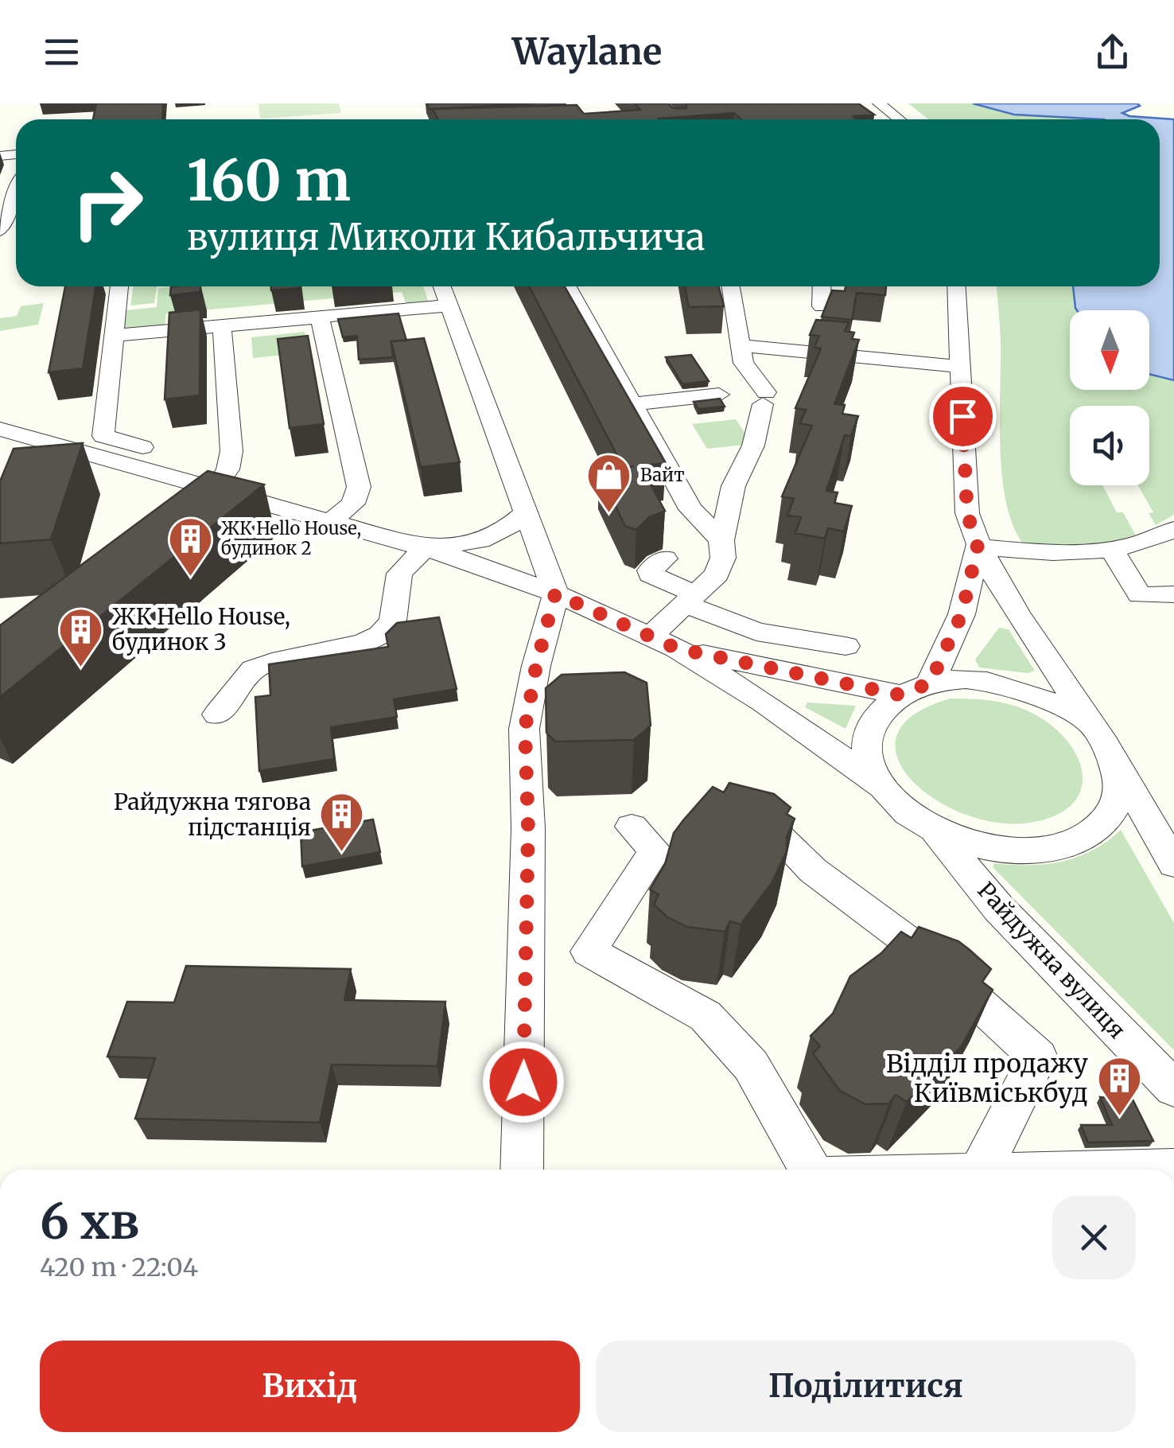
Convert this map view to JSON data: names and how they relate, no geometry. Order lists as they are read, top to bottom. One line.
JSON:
{"streets":{"street":["Райдужна вулиця"]},"places":{"shop":["Вайт"],"building":["ЖК Hello House, будинок 2","ЖК Hello House, будинок 3","Райдужна тягова пiдстанцiя","Відділ продажу Київміськбуд"]},"north":"bottom","page":{"header":"Waylane","turn":["160 m","вулиця Миколи Кибальчича"],"heading":["6 хв","420 m · 22:04"],"buttons":["Вихід","Поділитися"]}}
